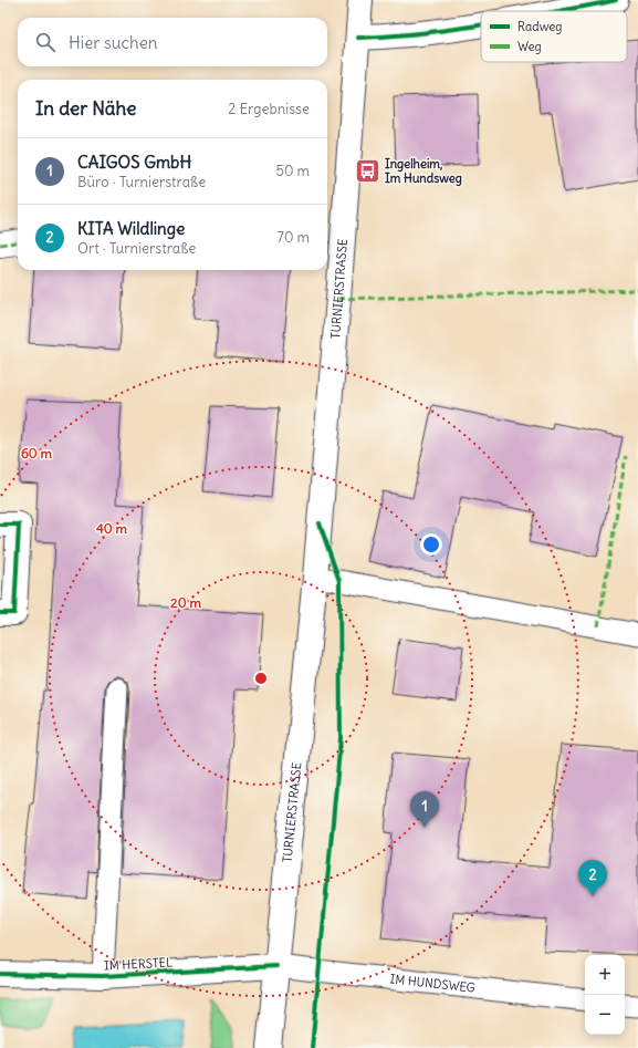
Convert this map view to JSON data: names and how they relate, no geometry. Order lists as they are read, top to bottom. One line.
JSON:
{"streets":{"main road":["TURNIERSTRASSE","IM HERSTEL"],"lane":["IM HUNDSWEG"]},"crossings":[["TURNIERSTRASSE","IM HERSTEL"],["TURNIERSTRASSE","IM HUNDSWEG"],["IM HERSTEL","IM HUNDSWEG"]],"places":{"bus stop":["Ingelheim, Im Hundsweg"]},"legend":["Radweg","Weg"],"page":{"search":"Hier suchen","heading":["In der Nähe","2 Ergebnisse"],"list":[{"mark":"1","name":"CAIGOS GmbH","note":"Büro · Turnierstraße","value":"50 m"},{"mark":"2","name":"KITA Wildlinge","note":"Ort · Turnierstraße","value":"70 m"}],"pins":["1","2"],"map_buttons":["+","−"]},"rings":["60 m","40 m","20 m"]}
